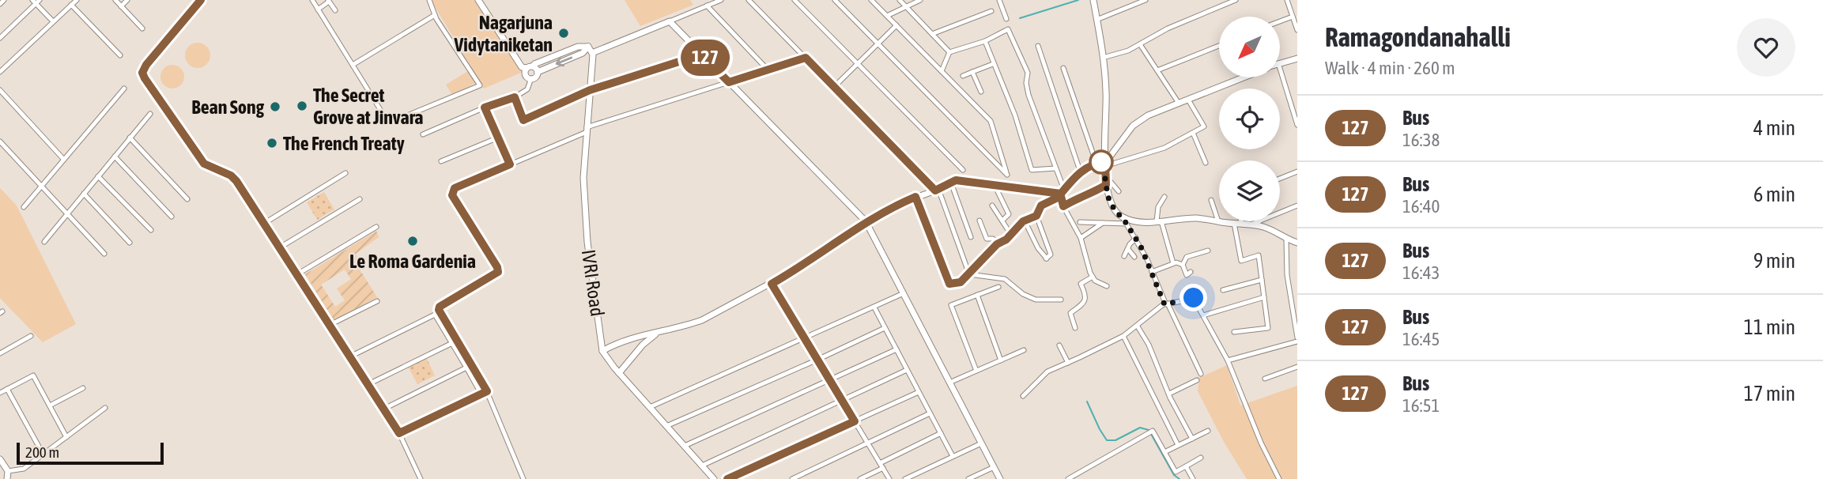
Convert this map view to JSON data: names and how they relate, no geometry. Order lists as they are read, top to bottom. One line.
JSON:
{"streets":{"street":["IVRI Road"]},"places":["Nagarjuna Vidytaniketan","The Secret Grove at Jinvara","Bean Song","The French Treaty","Le Roma Gardenia"],"lines":["bus line 127"],"scale_bar":"200 m","north":"bottom left","page":{"on_map":"127","heading":["Ramagondanahalli","Walk · 4 min · 260 m"],"list":[{"mark":"127","name":"Bus","note":"16:38","value":"4 min"},{"mark":"127","name":"Bus","note":"16:40","value":"6 min"},{"mark":"127","name":"Bus","note":"16:43","value":"9 min"},{"mark":"127","name":"Bus","note":"16:45","value":"11 min"},{"mark":"127","name":"Bus","note":"16:51","value":"17 min"}],"scale":"200 m"}}
